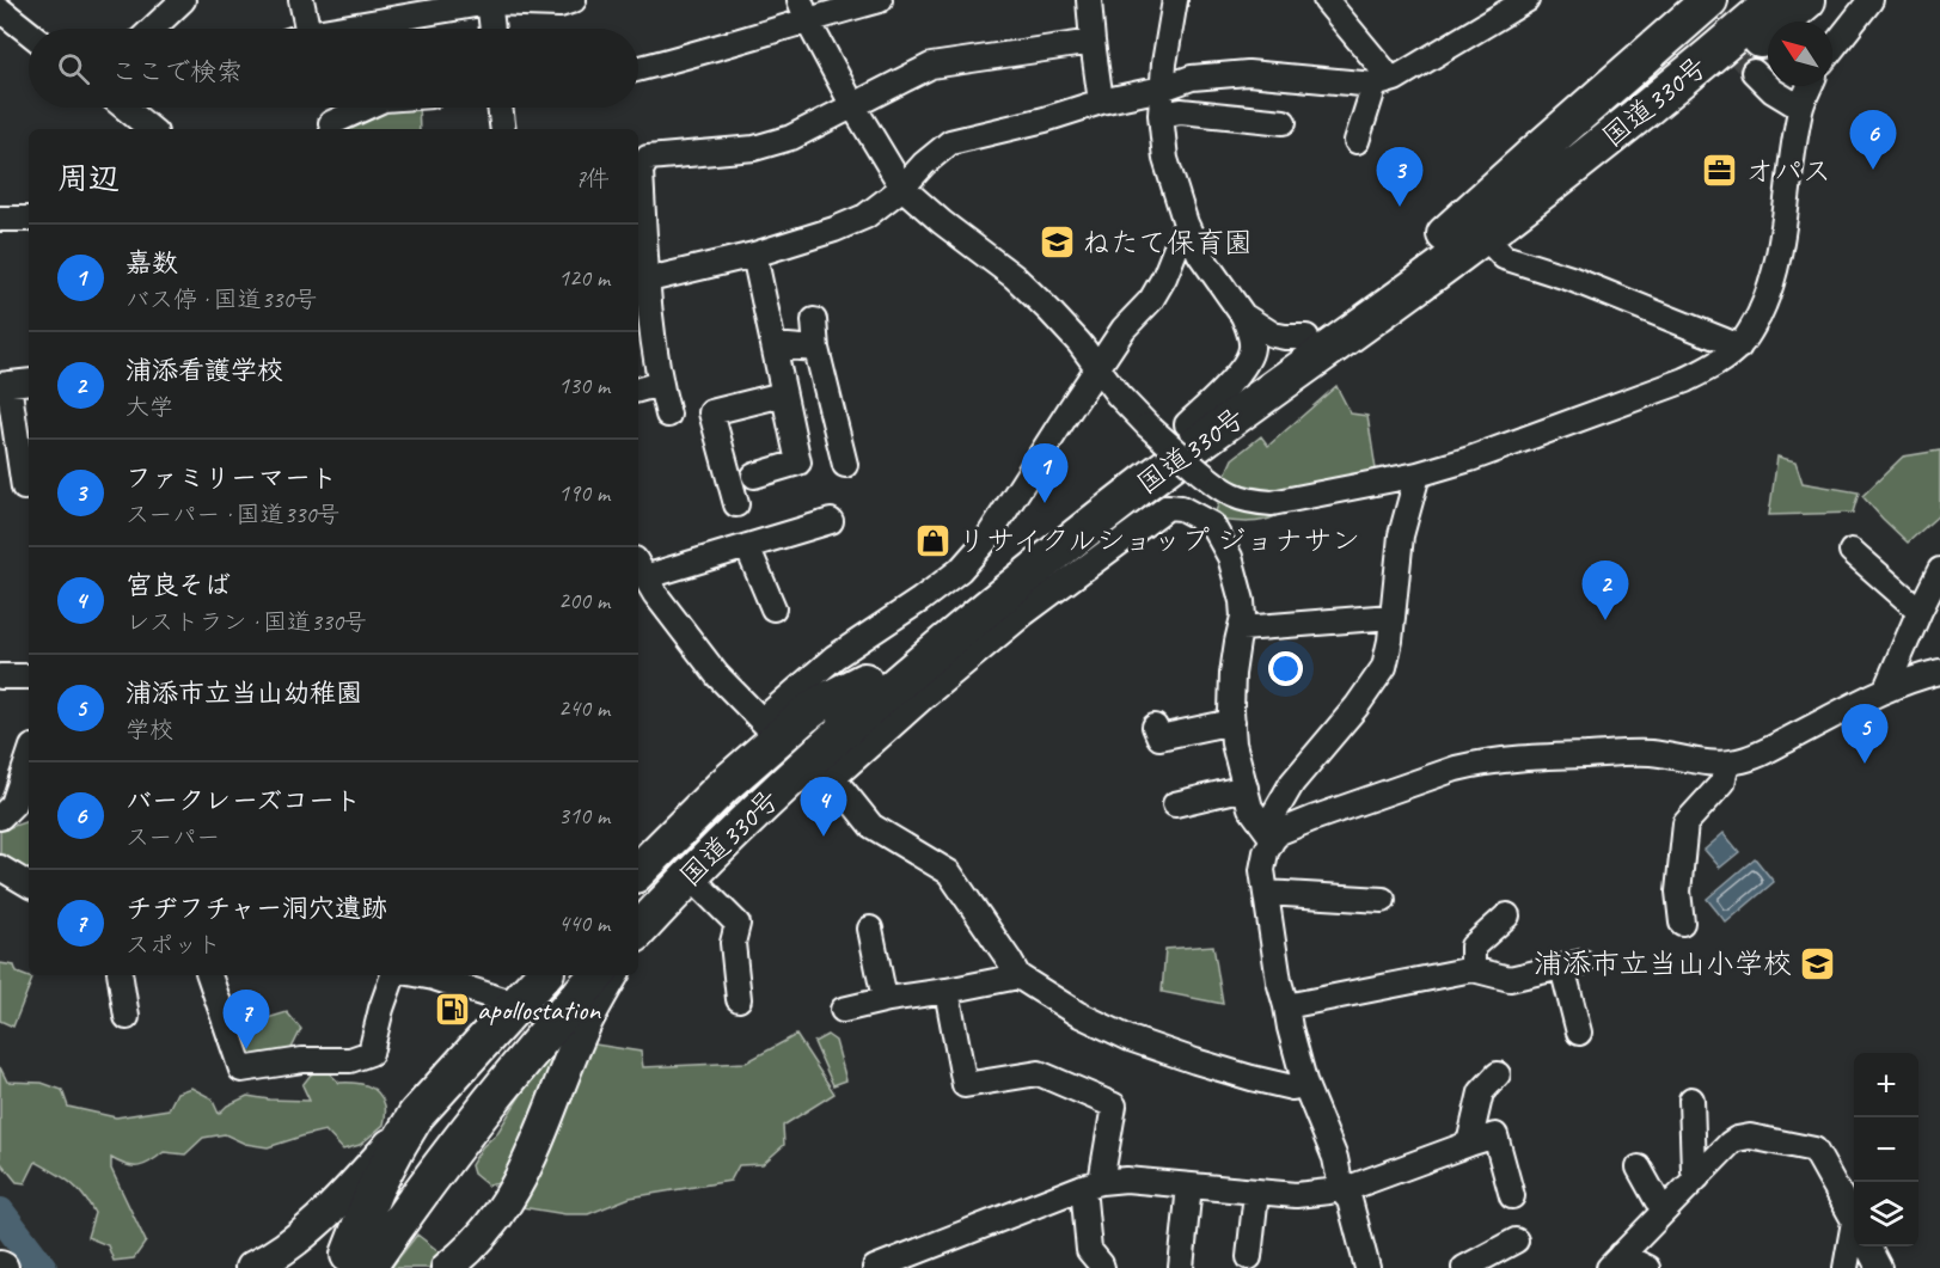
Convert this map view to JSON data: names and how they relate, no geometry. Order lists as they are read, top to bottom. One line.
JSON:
{"streets":{"highway":["国道330号"]},"places":{"office":["オパス"],"school or university":["ねたて保育園","浦添市立当山小学校"],"shop":["リサイクルショップ ジョナサン"],"fuel station":["apollostation"]},"north":"top left","page":{"search":"ここで検索","pins":["6","3","1","2","5","4","7"],"heading":["周辺","7件"],"list":[{"mark":"1","name":"嘉数","note":"バス停 · 国道330号","value":"120 m"},{"mark":"2","name":"浦添看護学校","note":"大学","value":"130 m"},{"mark":"3","name":"ファミリーマート","note":"スーパー · 国道330号","value":"190 m"},{"mark":"4","name":"宮良そば","note":"レストラン · 国道330号","value":"200 m"},{"mark":"5","name":"浦添市立当山幼稚園","note":"学校","value":"240 m"},{"mark":"6","name":"バークレーズコート","note":"スーパー","value":"310 m"},{"mark":"7","name":"チヂフチャー洞穴遺跡","note":"スポット","value":"440 m"}],"map_buttons":["+","−"]}}
